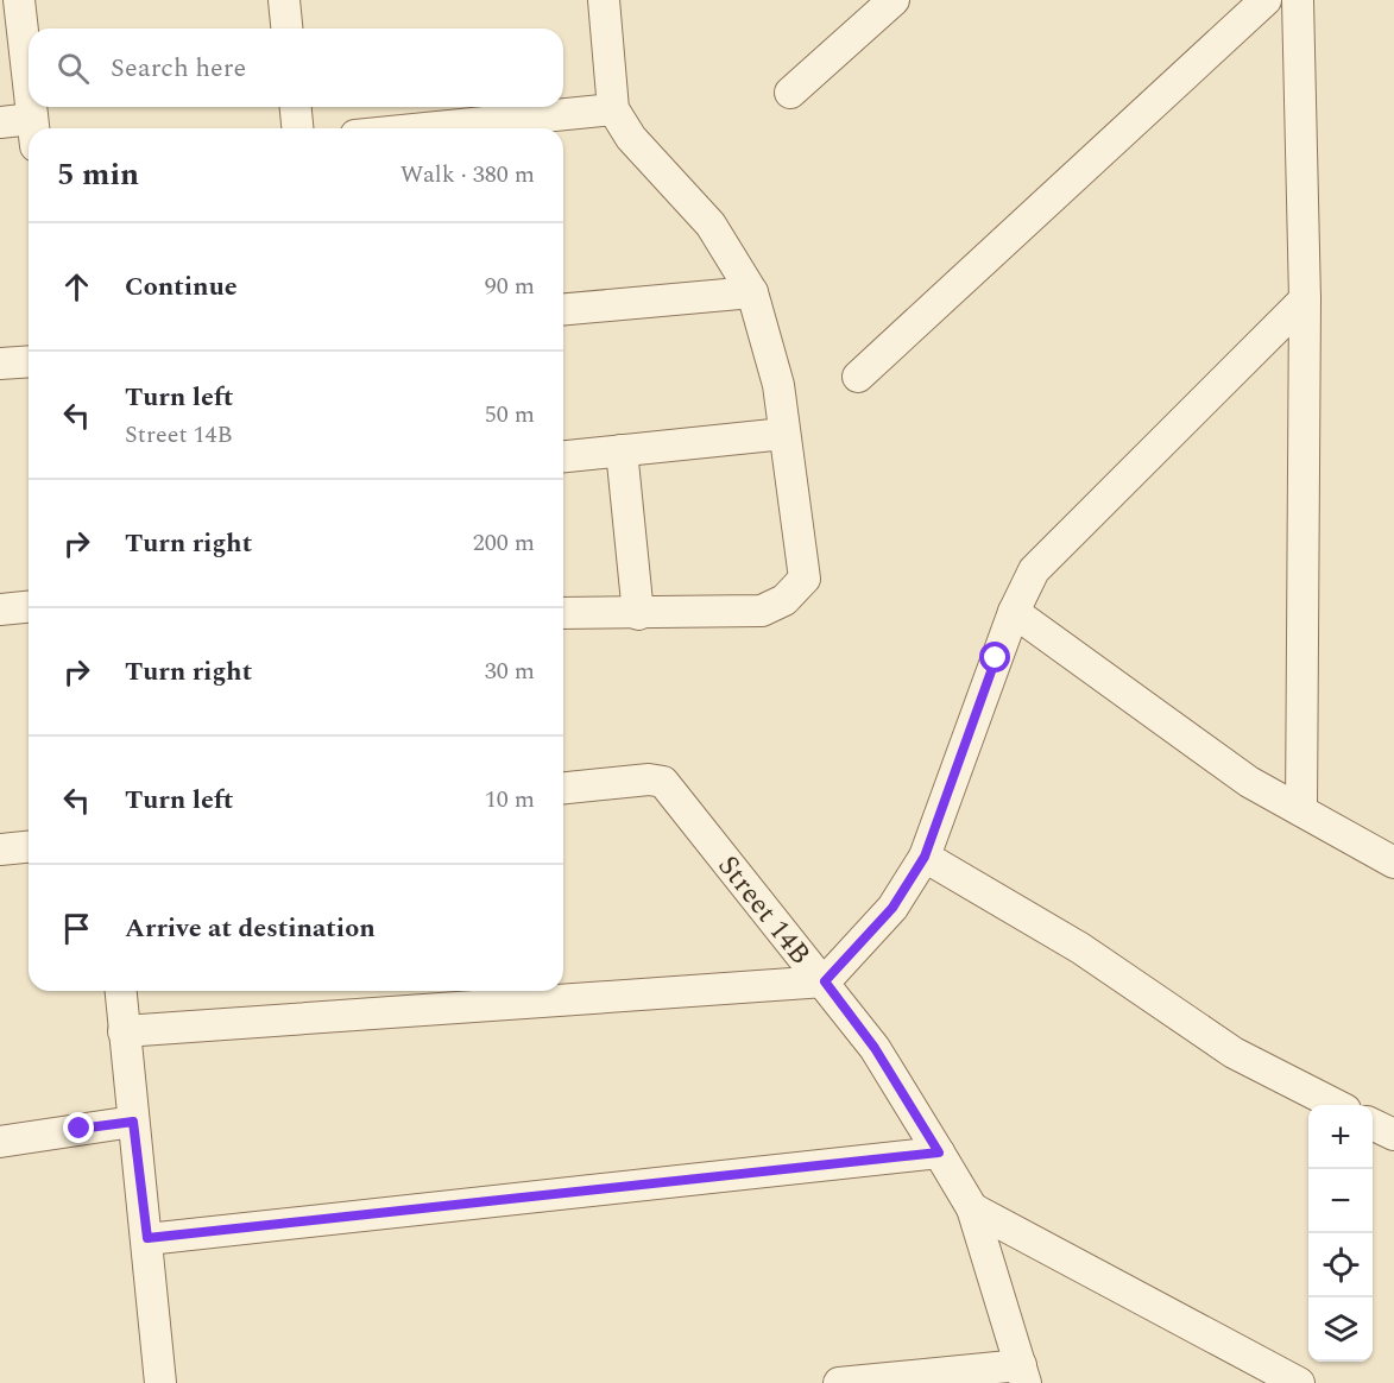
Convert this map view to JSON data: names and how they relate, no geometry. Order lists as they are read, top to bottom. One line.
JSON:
{"streets":{"street":["Street 14B"]},"page":{"search":"Search here","heading":["5 min","Walk · 380 m"],"list":[["Continue","90 m"],["Turn left","Street 14B","50 m"],["Turn right","200 m"],["Turn right","30 m"],["Turn left","10 m"],"Arrive at destination"],"map_buttons":["+","−"]}}
